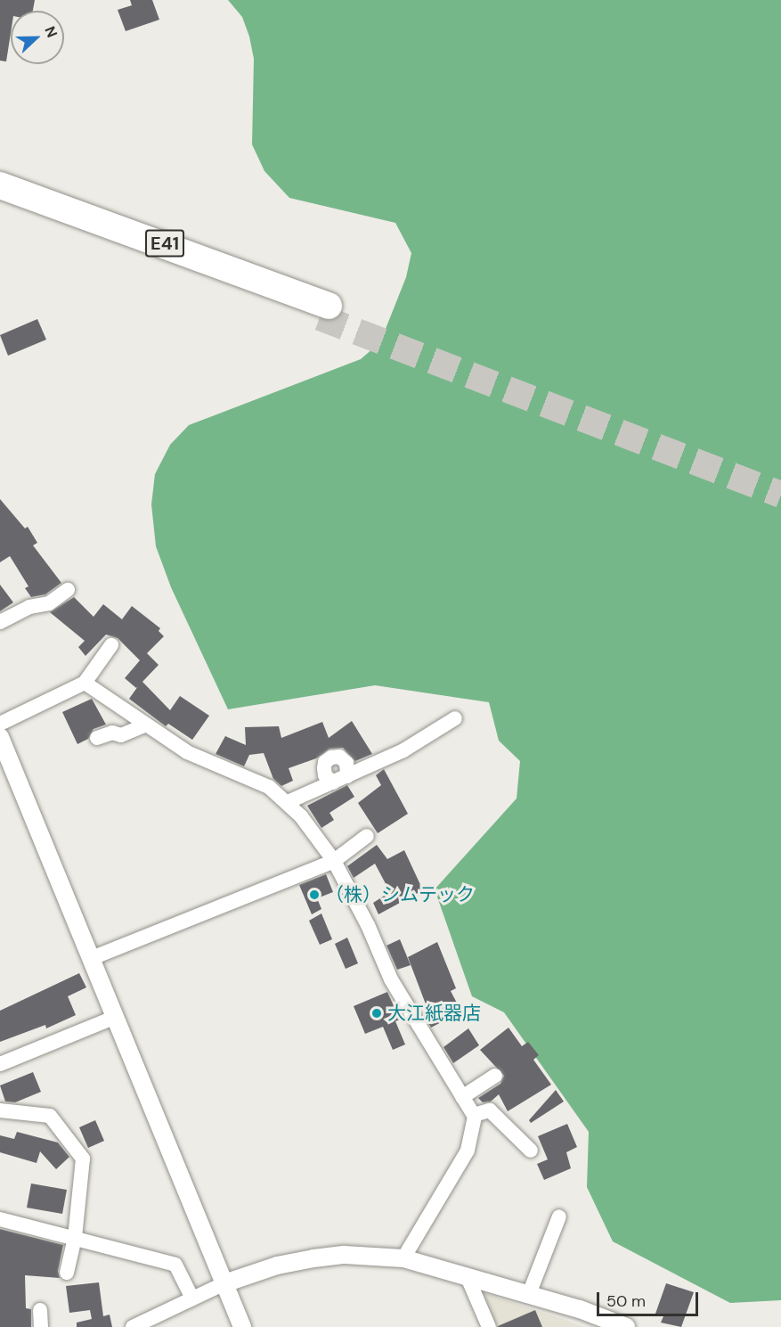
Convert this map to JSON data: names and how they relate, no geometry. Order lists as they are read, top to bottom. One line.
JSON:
{"streets":{"highway":["E41"]},"places":["（株）シムテック","大江紙器店"],"scale_bar":"50 m","north":"right"}
